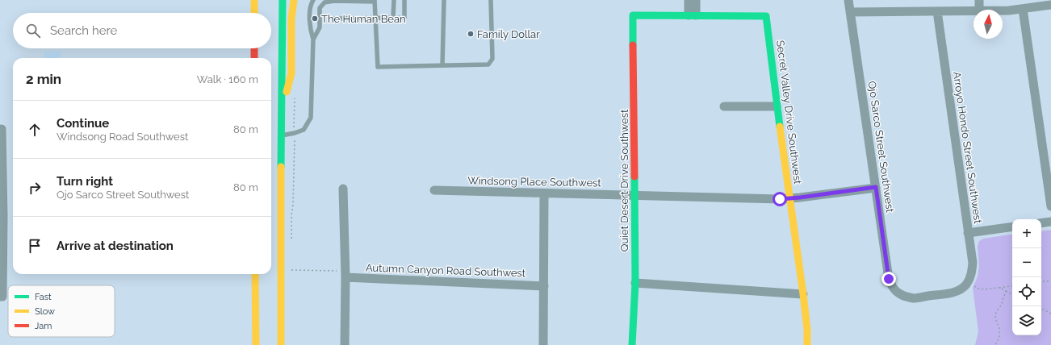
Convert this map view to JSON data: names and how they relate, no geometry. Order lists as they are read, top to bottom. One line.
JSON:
{"streets":{"street":["Secret Valley Drive Southwest","Ojo Sarco Street Southwest","Arroyo Hondo Street Southwest","Quiet Desert Drive Southwest","Windsong Place Southwest","Autumn Canyon Road Southwest"]},"crossings":[["Secret Valley Drive Southwest","Quiet Desert Drive Southwest"],["Secret Valley Drive Southwest","Windsong Place Southwest"],["Ojo Sarco Street Southwest","Arroyo Hondo Street Southwest"],["Ojo Sarco Street Southwest","Windsong Place Southwest"],["Quiet Desert Drive Southwest","Windsong Place Southwest"]],"places":["The Human Bean","Family Dollar"],"legend":["Fast","Slow","Jam"],"north":"top","page":{"search":"Search here","heading":["2 min","Walk · 160 m"],"list":[["Continue","Windsong Road Southwest","80 m"],["Turn right","Ojo Sarco Street Southwest","80 m"],"Arrive at destination"],"map_buttons":["+","−"]}}
